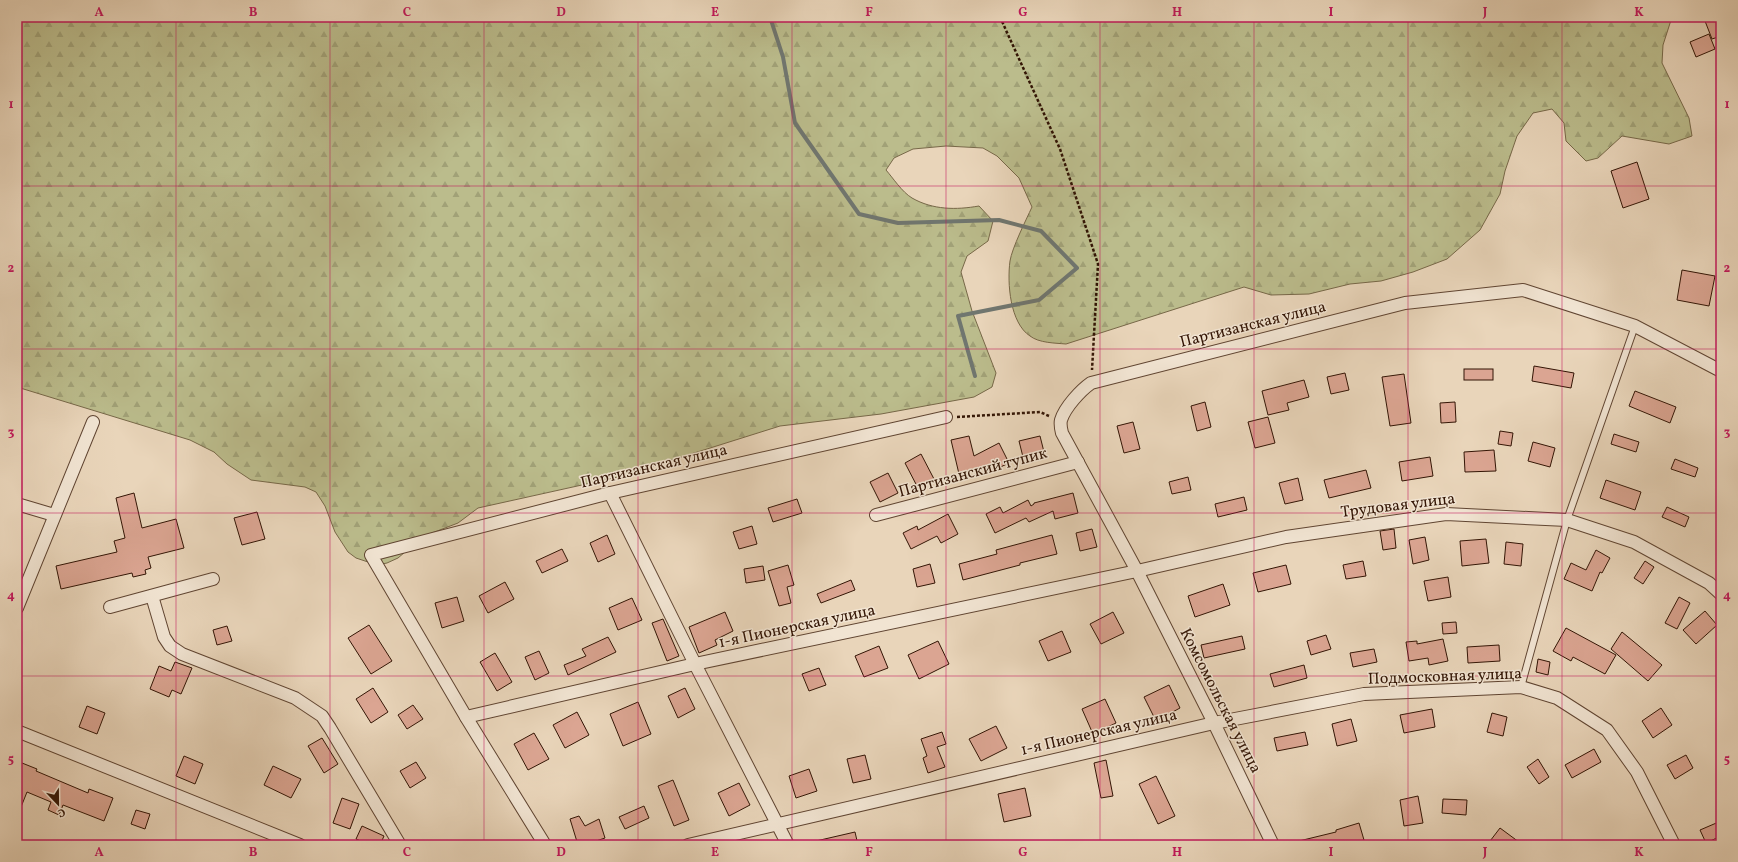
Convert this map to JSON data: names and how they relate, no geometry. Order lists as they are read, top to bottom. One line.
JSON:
{"streets":{"street":["Партизанская улица","Партизанский тупик","Трудовая улица","1-я Пионерская улица","Подмосковная улица","Комсомольская улица"]},"crossings":[["Партизанская улица","1-я Пионерская улица"],["Трудовая улица","1-я Пионерская улица"],["Трудовая улица","Комсомольская улица"],["1-я Пионерская улица","Подмосковная улица"],["1-я Пионерская улица","Комсомольская улица"],["Подмосковная улица","Комсомольская улица"]],"north":"bottom","grid":{"columns":["A","B","C","D","E","F","G","H","I","J","K"],"rows":["1","2","3","4","5"]}}
